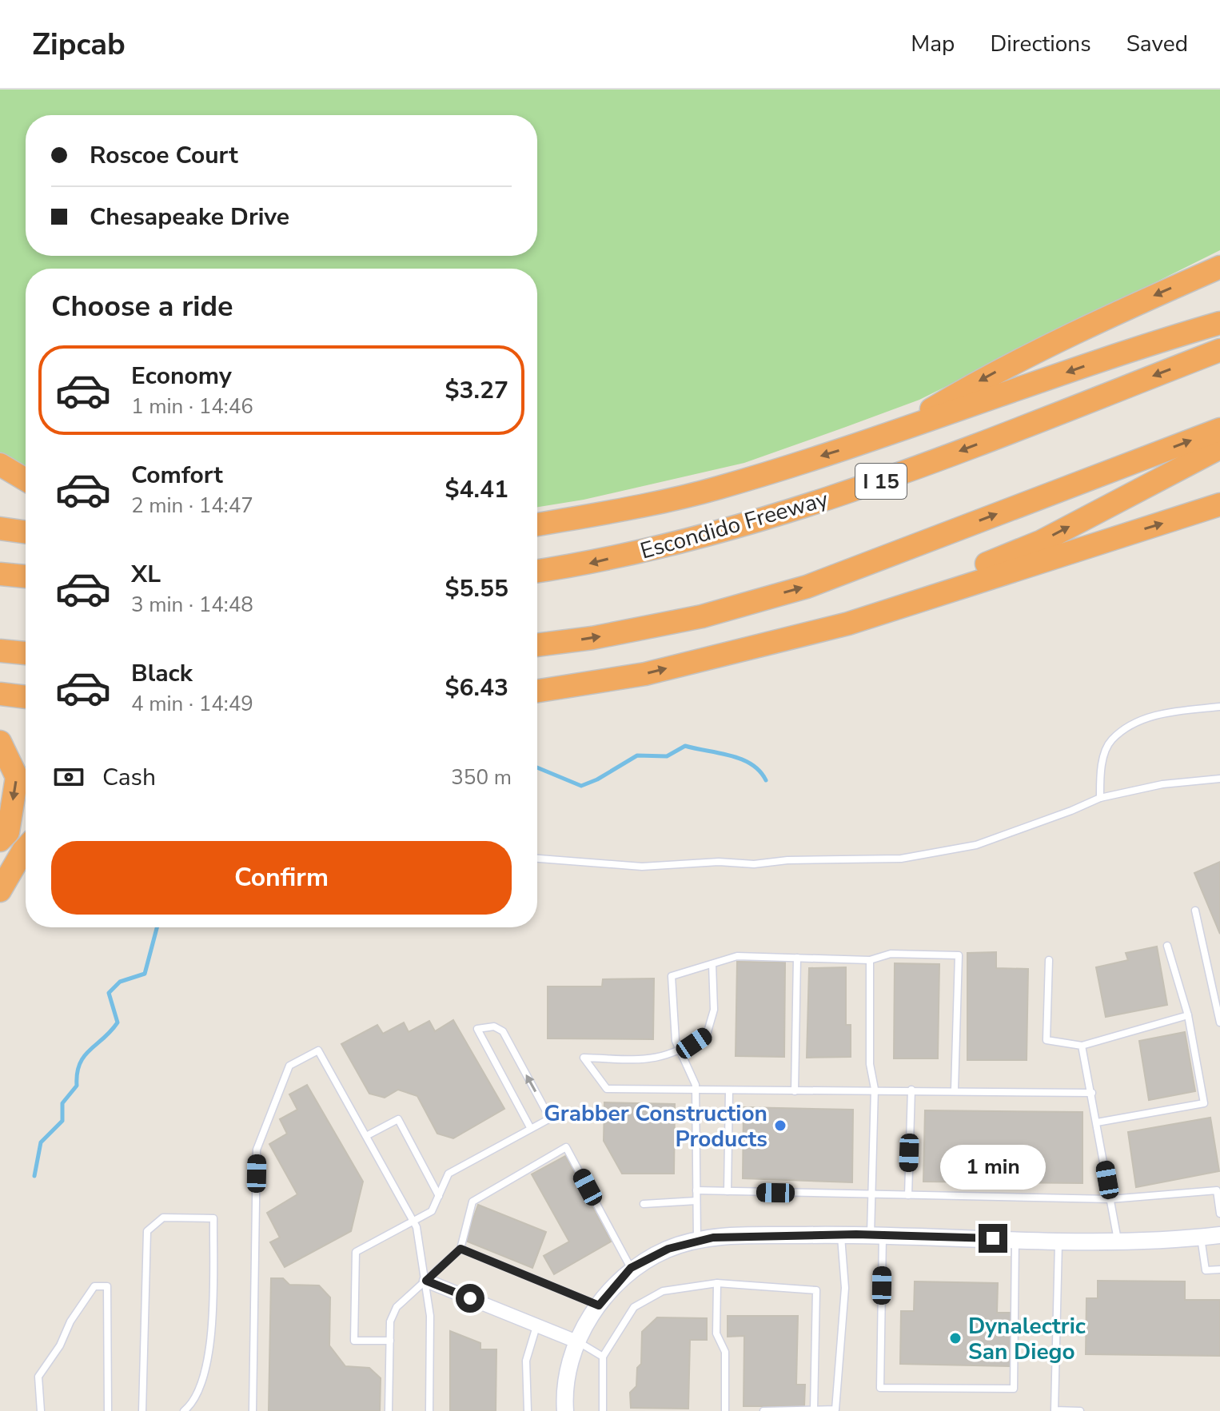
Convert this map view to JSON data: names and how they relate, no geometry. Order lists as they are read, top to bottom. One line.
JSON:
{"streets":{"highway":["I 15","Escondido Freeway"]},"places":["Grabber Construction Products","Dynalectric San Diego"],"page":{"header":"Zipcab","nav":["Map","Directions","Saved"],"banner":["Roscoe Court","Chesapeake Drive"],"heading":"Choose a ride","list":[{"name":"Economy","note":"1 min · 14:46","value":"$3.27"},{"name":"Comfort","note":"2 min · 14:47","value":"$4.41"},{"name":"XL","note":"3 min · 14:48","value":"$5.55"},{"name":"Black","note":"4 min · 14:49","value":"$6.43"}],"pay":["Cash","350 m"],"buttons":"Confirm","bubble":"1 min"}}
